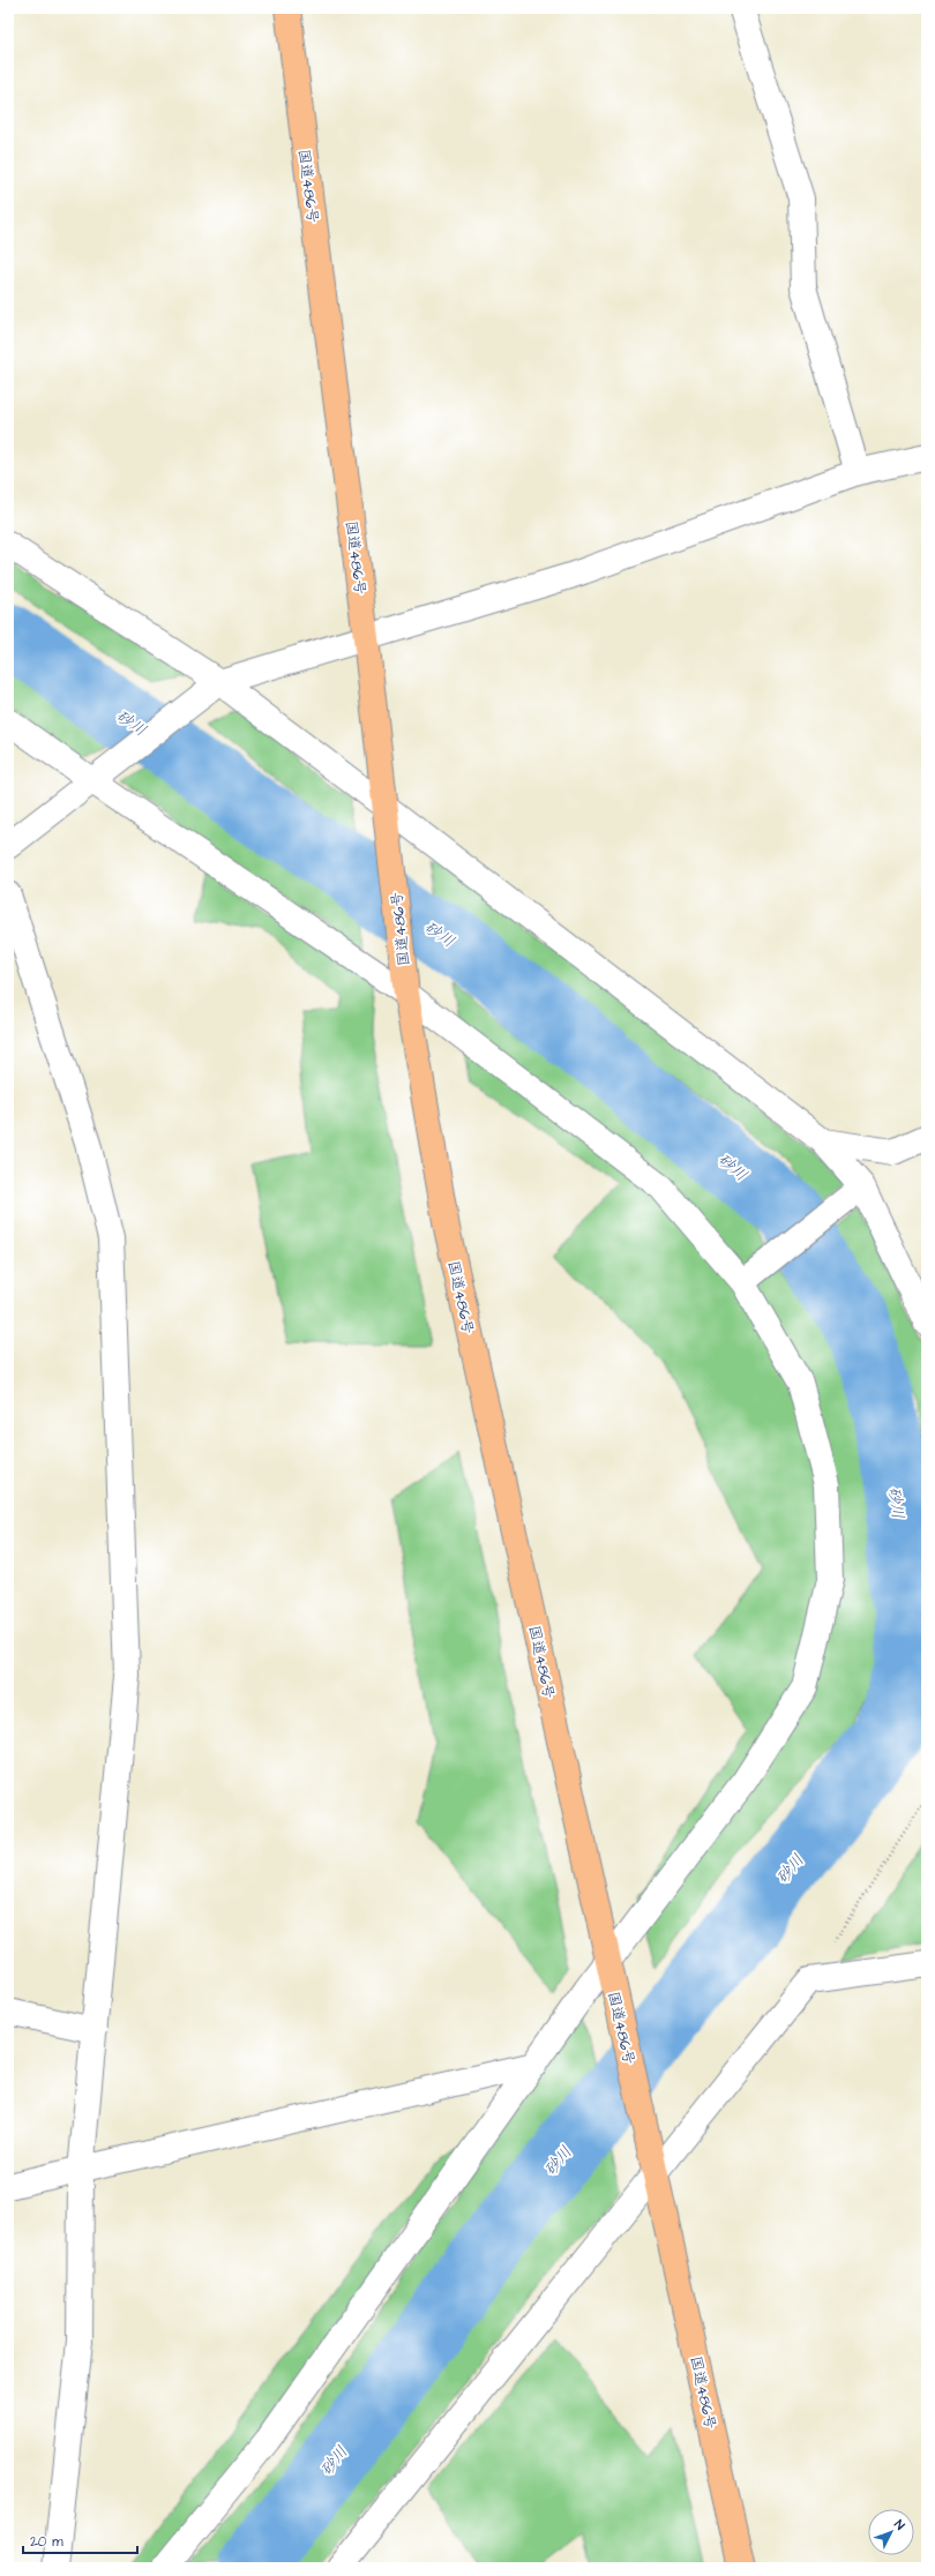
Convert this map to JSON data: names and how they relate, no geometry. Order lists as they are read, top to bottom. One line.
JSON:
{"streets":{"highway":["国道486号"]},"water":["砂川"],"scale_bar":"20 m","north":"top right"}
